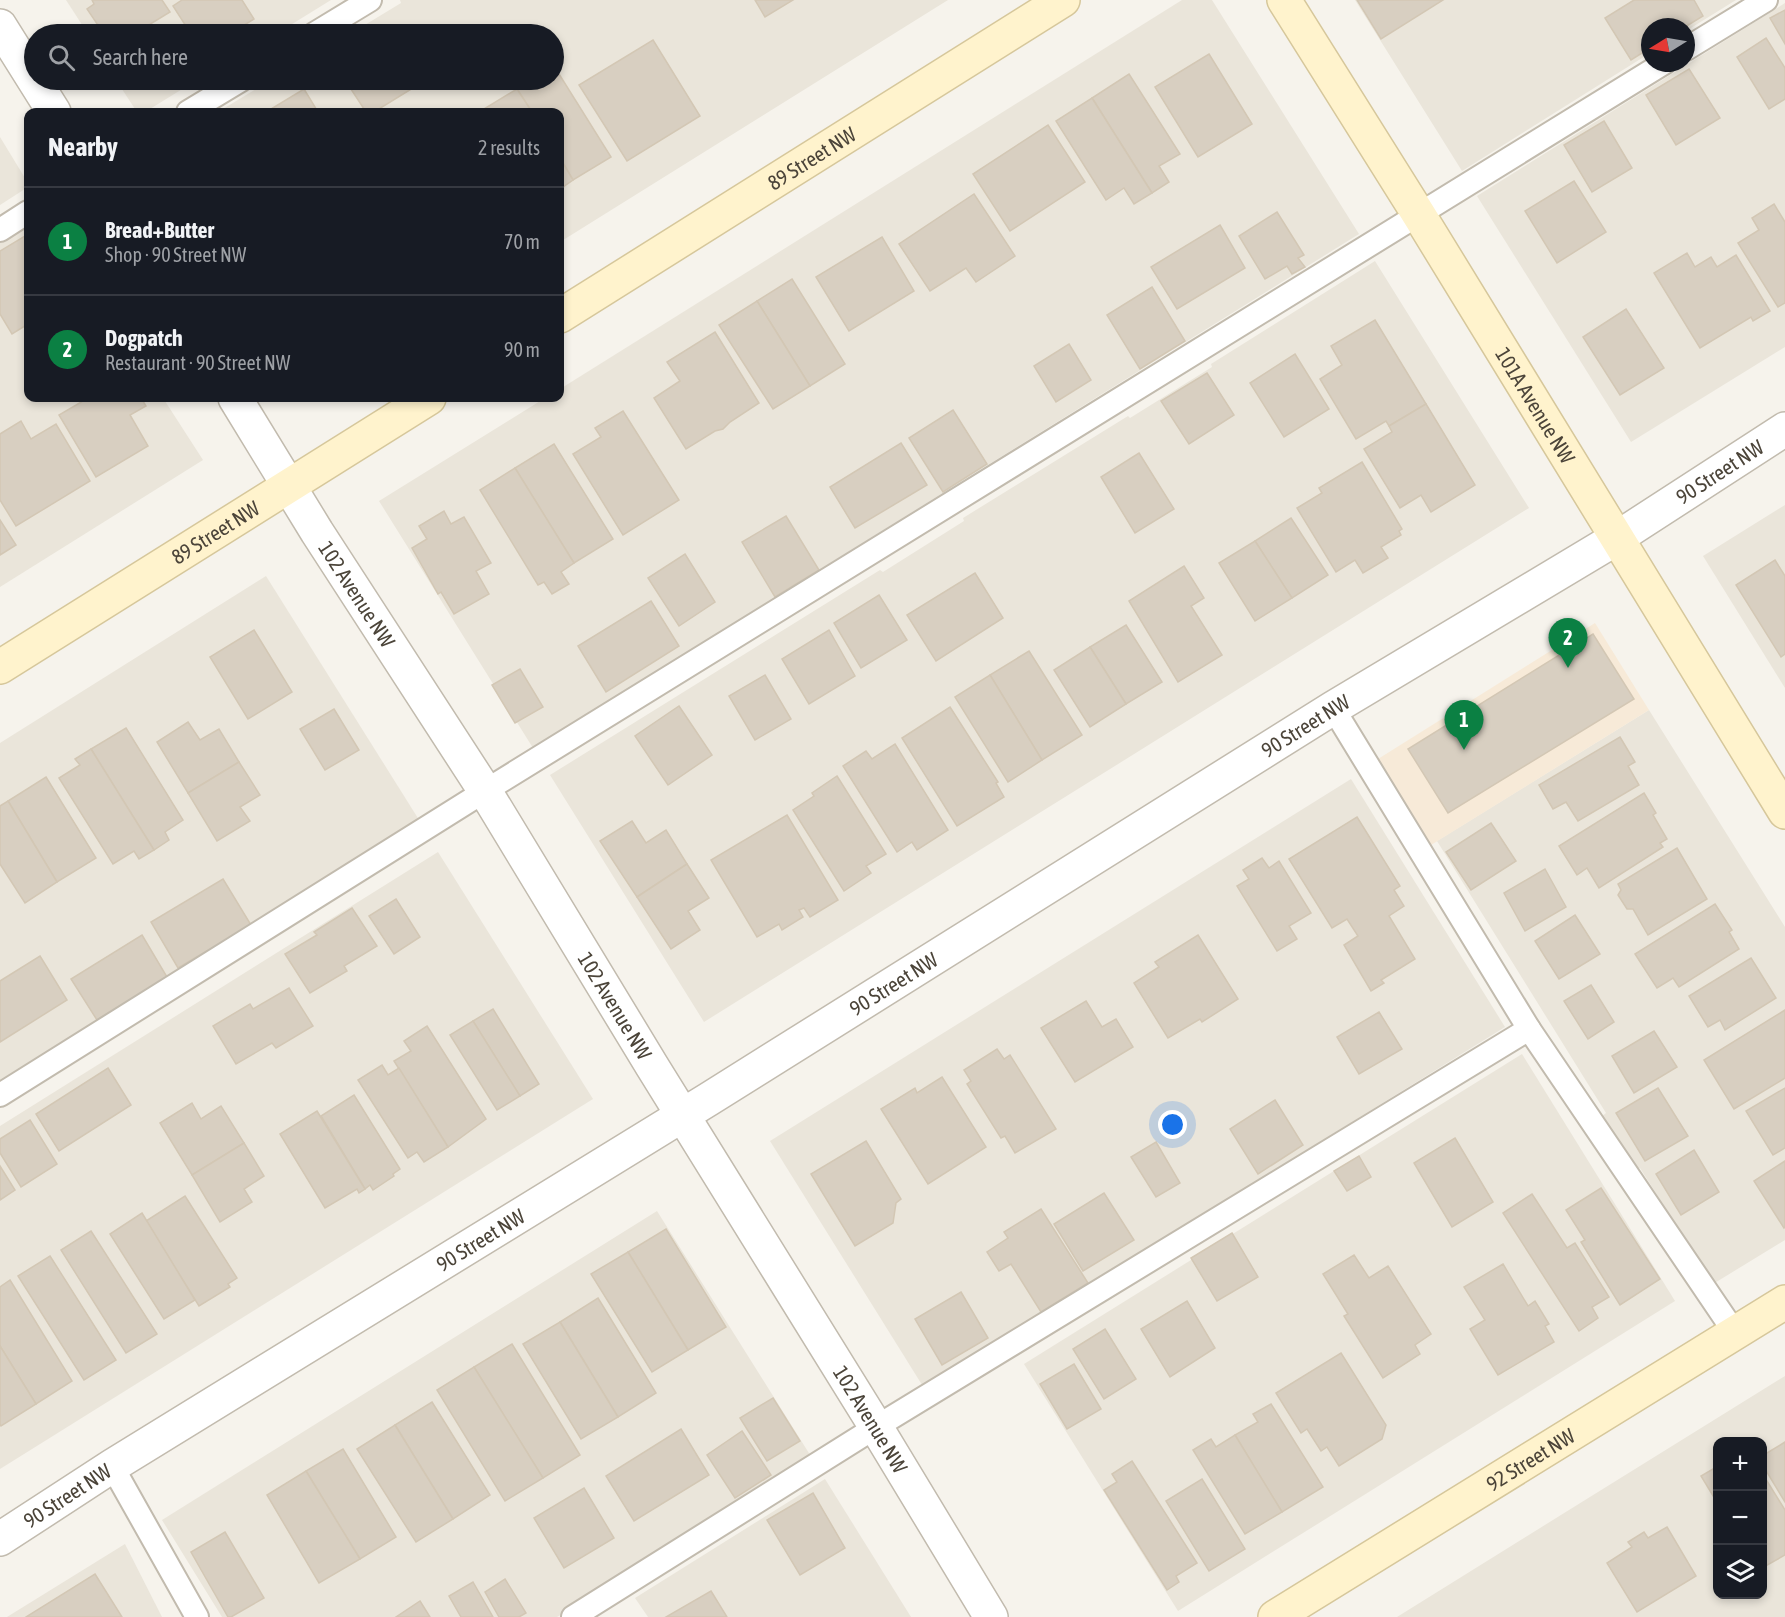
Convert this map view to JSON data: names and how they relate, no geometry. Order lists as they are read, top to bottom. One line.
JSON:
{"streets":{"street":["89 Street NW","101A Avenue NW","90 Street NW","102 Avenue NW","92 Street NW"]},"crossings":[["89 Street NW","102 Avenue NW"],["101A Avenue NW","90 Street NW"],["90 Street NW","102 Avenue NW"]],"north":"left","page":{"search":"Search here","heading":["Nearby","2 results"],"list":[{"mark":"1","name":"Bread+Butter","note":"Shop · 90 Street NW","value":"70 m"},{"mark":"2","name":"Dogpatch","note":"Restaurant · 90 Street NW","value":"90 m"}],"pins":["2","1"],"map_buttons":["+","−"]}}
